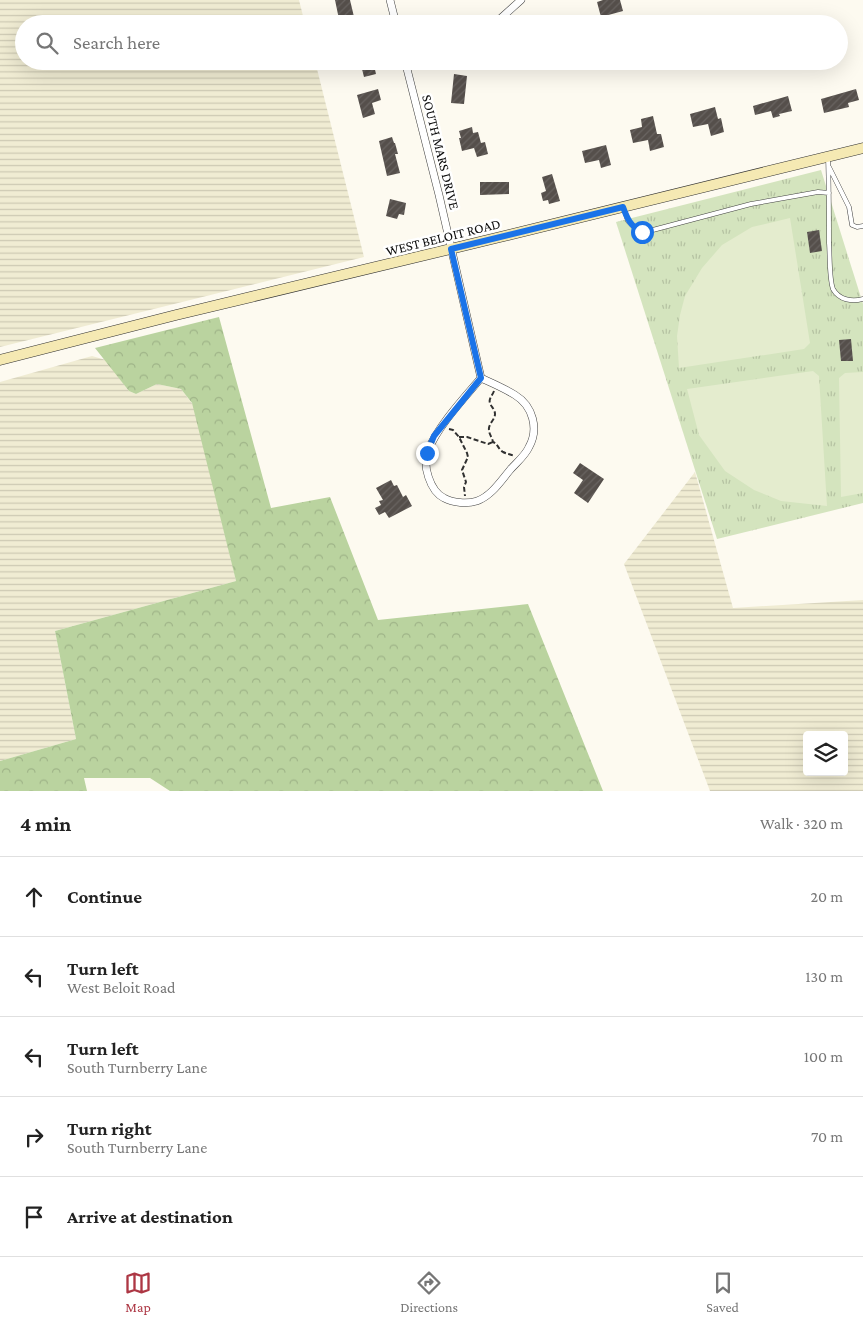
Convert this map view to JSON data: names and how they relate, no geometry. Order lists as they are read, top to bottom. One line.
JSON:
{"streets":{"main road":["WEST BELOIT ROAD"],"street":["SOUTH MARS DRIVE"]},"crossings":[["SOUTH MARS DRIVE","WEST BELOIT ROAD"]],"page":{"search":"Search here","heading":["4 min","Walk · 320 m"],"list":[["Continue","20 m"],["Turn left","West Beloit Road","130 m"],["Turn left","South Turnberry Lane","100 m"],["Turn right","South Turnberry Lane","70 m"],"Arrive at destination"],"nav":["Map","Directions","Saved"]}}
